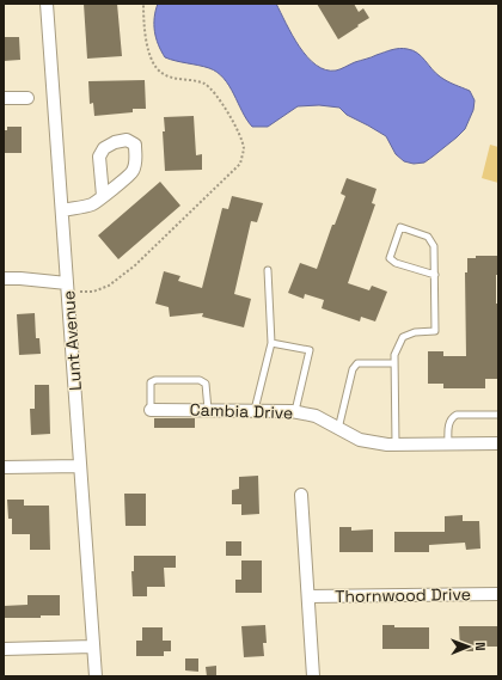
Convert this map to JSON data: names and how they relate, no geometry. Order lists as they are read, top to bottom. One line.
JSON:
{"streets":{"street":["Lunt Avenue","Cambia Drive","Thornwood Drive"]},"north":"right"}
